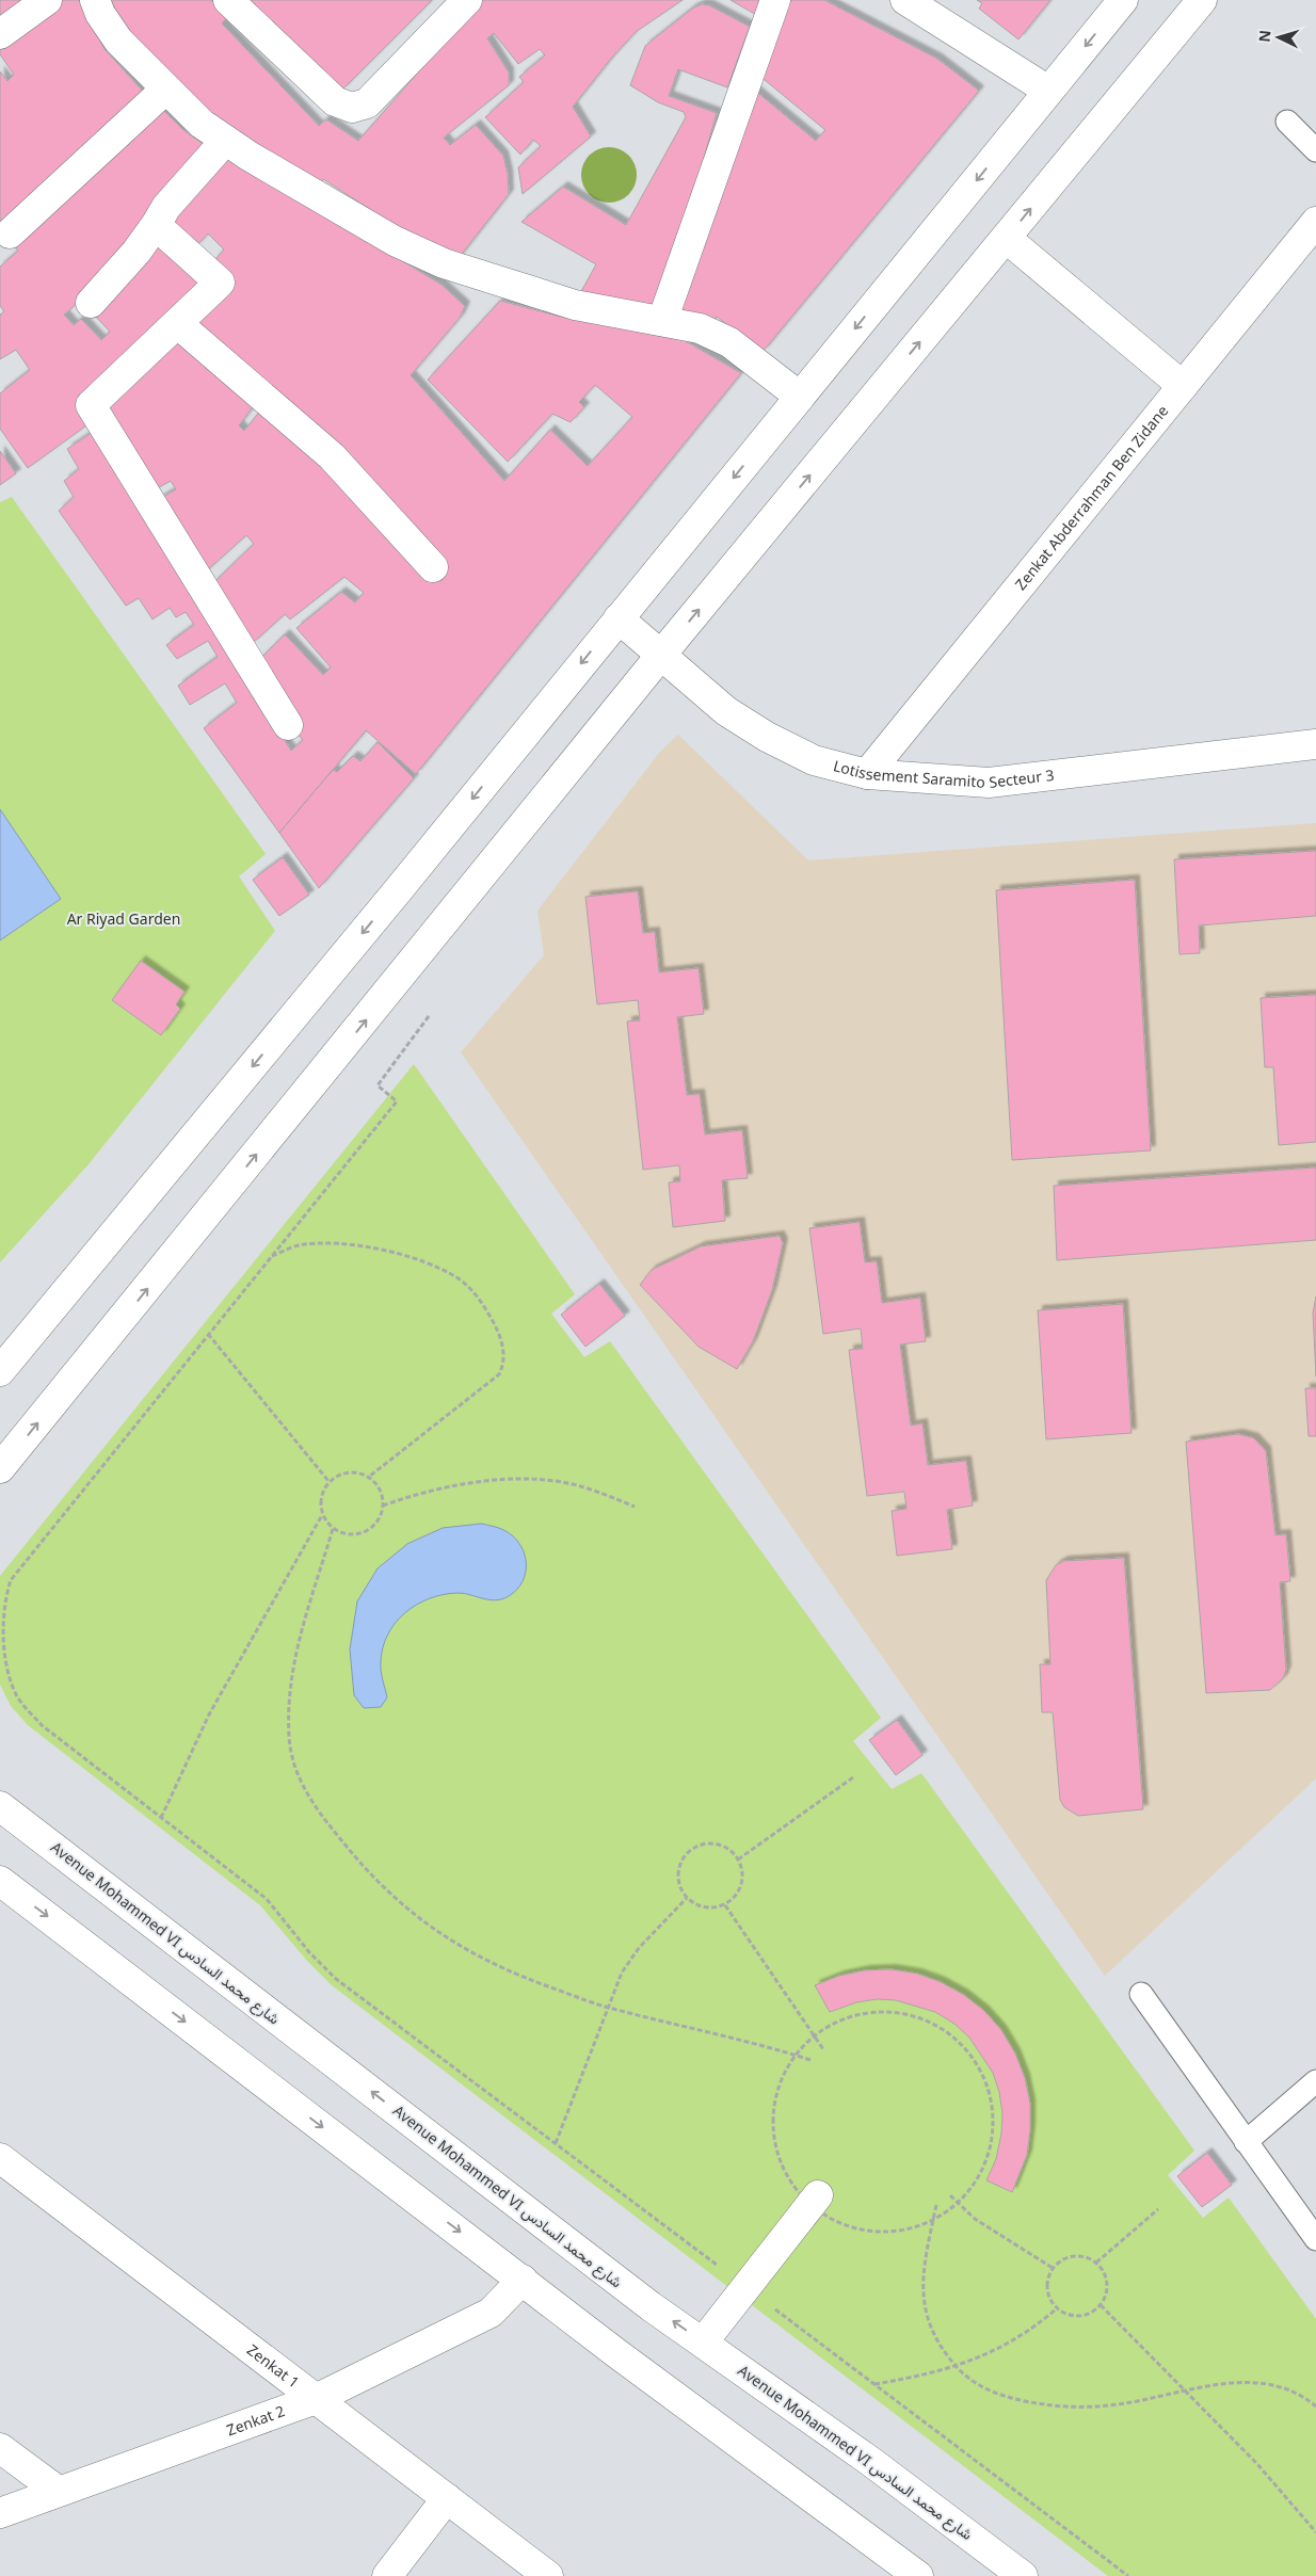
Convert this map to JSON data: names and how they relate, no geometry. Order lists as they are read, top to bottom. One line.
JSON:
{"streets":{"street":["Zenkat Abderrahman Ben Zidane","Lotissement Saramito Secteur 3","Avenue Mohammed VI شارع محمد السادس","Zenkat 1","Zenkat 2"]},"crossings":[["Zenkat Abderrahman Ben Zidane","Lotissement Saramito Secteur 3"],["Zenkat 1","Zenkat 2"]],"parks":["Ar Riyad Garden"],"north":"left"}
